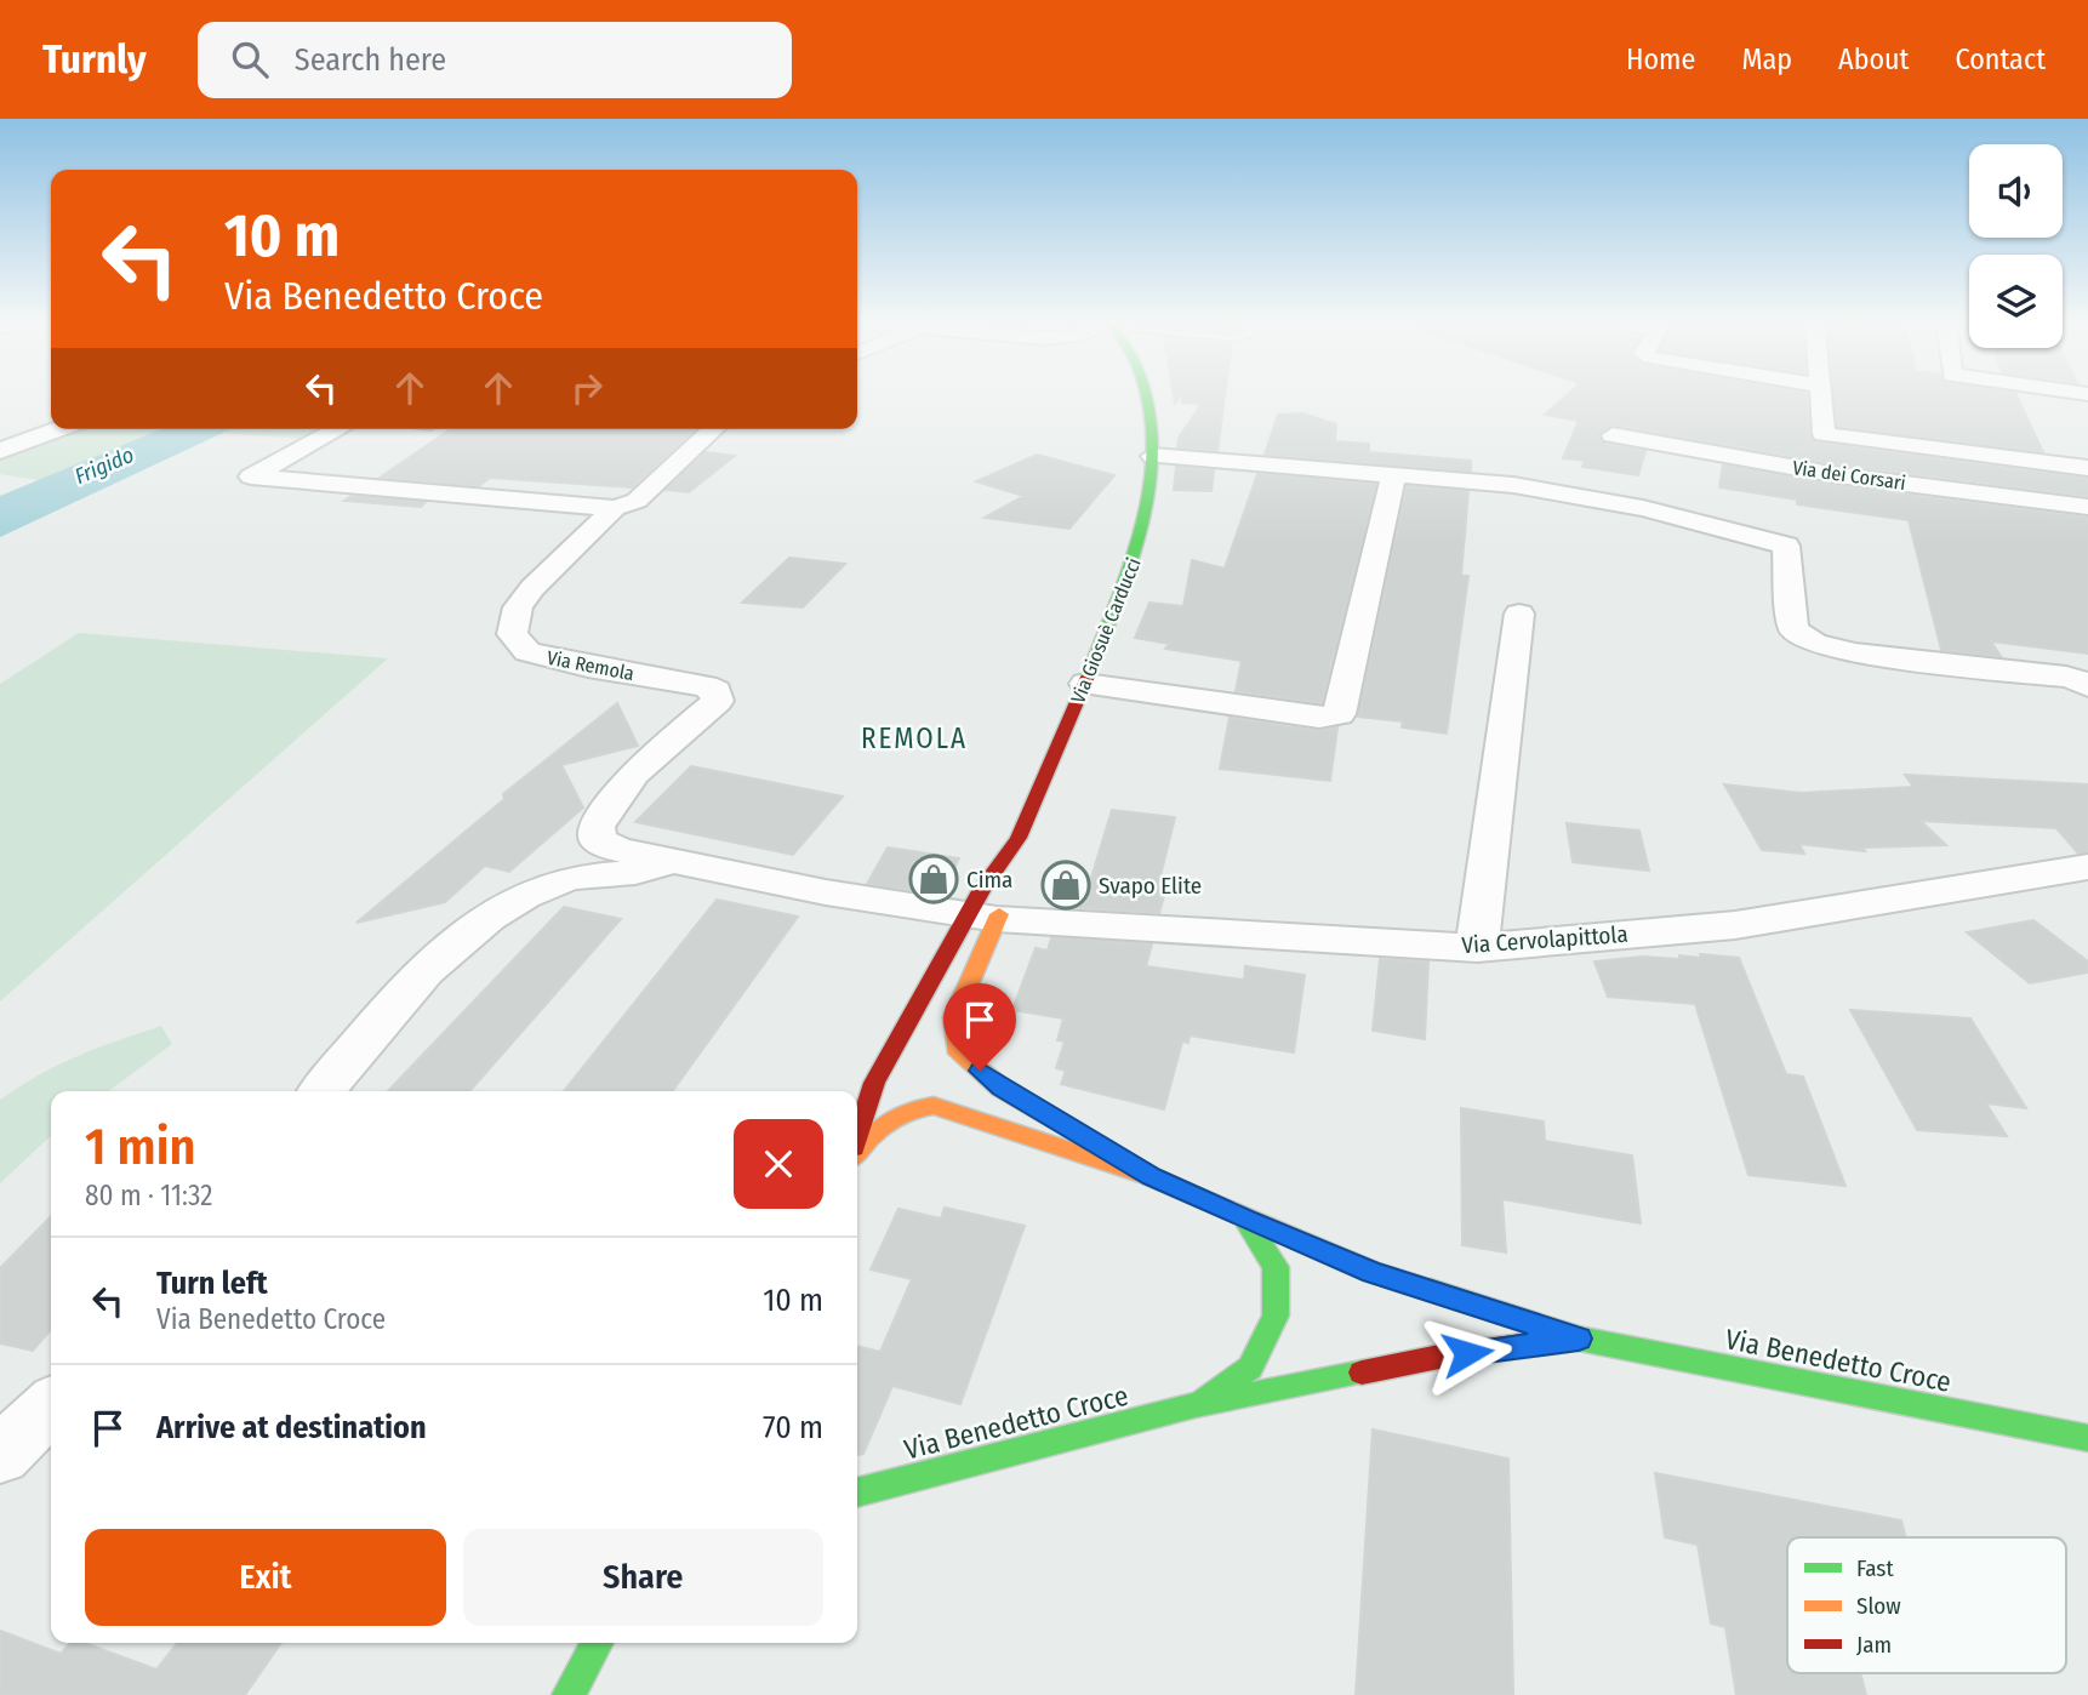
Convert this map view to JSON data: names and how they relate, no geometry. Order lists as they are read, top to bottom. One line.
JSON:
{"streets":{"main road":["Via Giosuè Carducci","Via Benedetto Croce"],"street":["Via dei Corsari","Via Remola","Via Cervolapittola"]},"crossings":[["Via Giosuè Carducci","Via Remola"],["Via Giosuè Carducci","Via Cervolapittola"],["Via Giosuè Carducci","Via Benedetto Croce"],["Via Remola","Via Cervolapittola"]],"districts":["REMOLA"],"water":["Frigido"],"places":{"shop":["Cima","Svapo Elite"]},"legend":["Fast","Slow","Jam"],"page":{"header":"Turnly","search":"Search here","nav":["Home","Map","About","Contact"],"turn":["10 m","Via Benedetto Croce"],"heading":["1 min","80 m · 11:32"],"list":[{"name":"Turn left","note":"Via Benedetto Croce","value":"10 m"},{"name":"Arrive at destination","value":"70 m"}],"buttons":["Exit","Share"]}}
